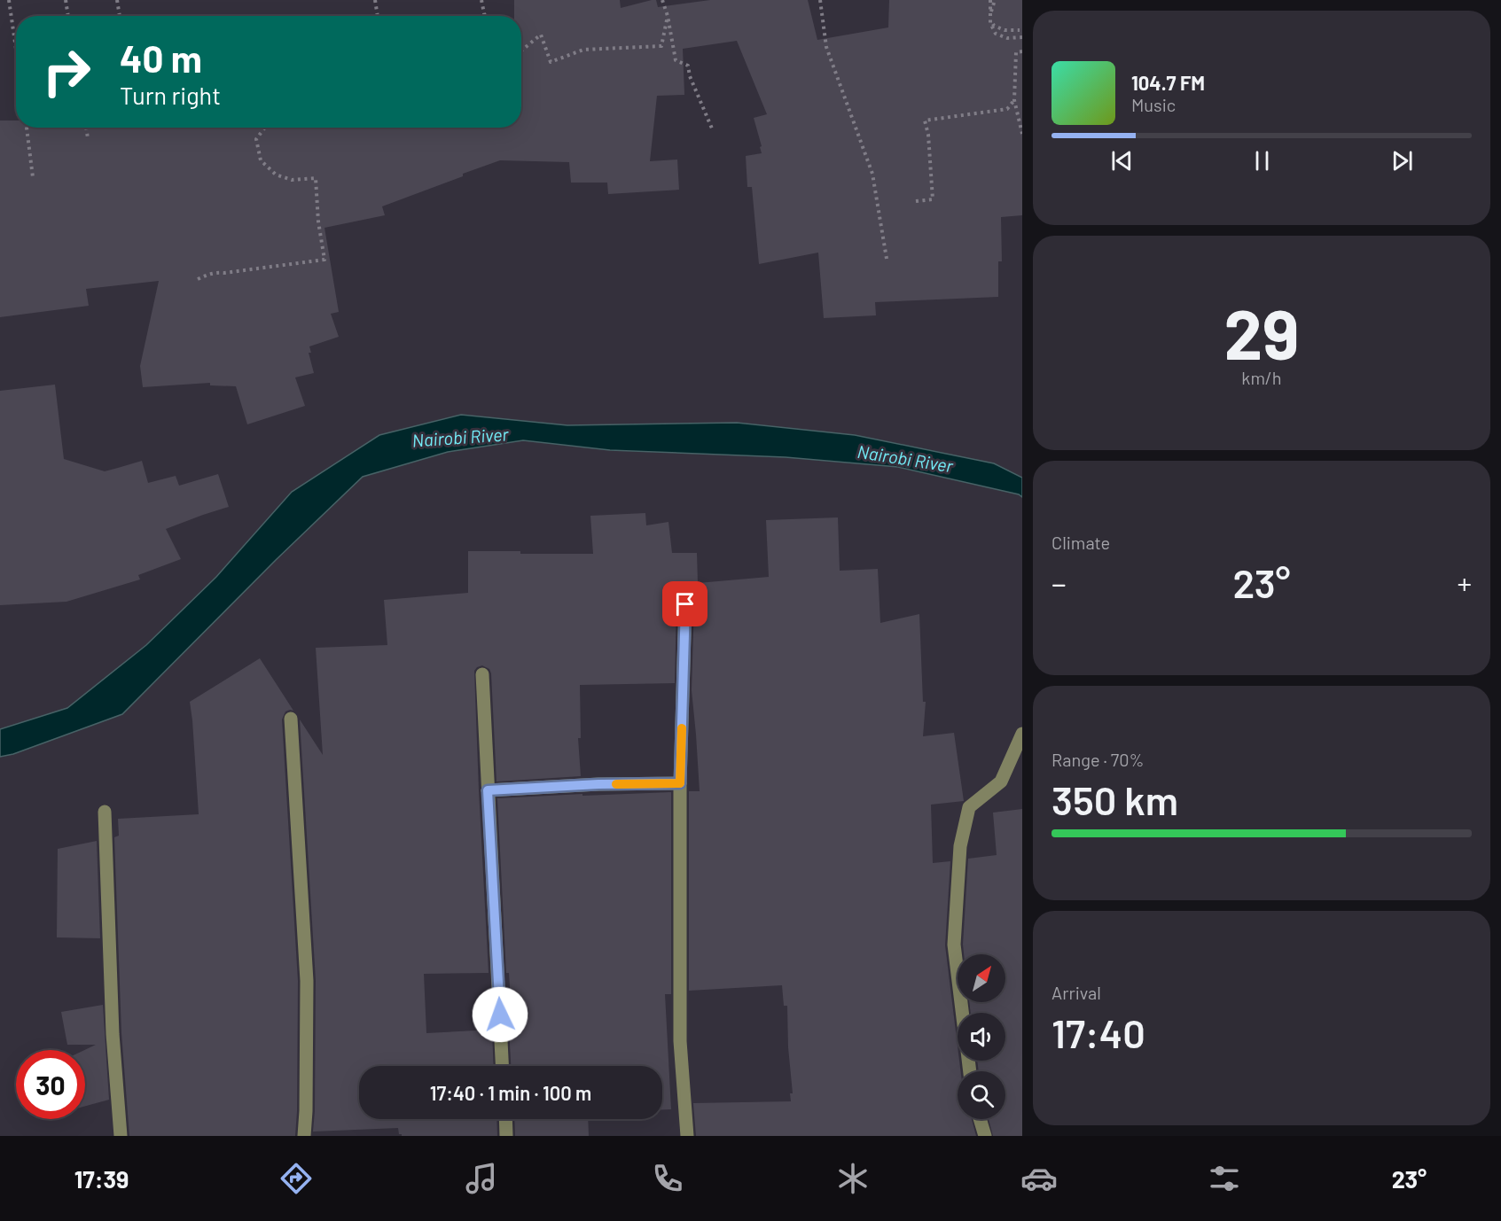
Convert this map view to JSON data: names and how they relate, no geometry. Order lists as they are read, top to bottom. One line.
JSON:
{"water":["Nairobi River"],"north":"top right","page":{"turn":["40 m","Turn right"],"song":["104.7 FM","Music"],"tile":[["29","km/h"],"Climate",["Range · 70%","350 km"],["Arrival","17:40"]],"heat":["−","23°","+"],"limit":"30","trip":"17:40 · 1 min · 100 m","tabs":["17:39","23°"]}}
